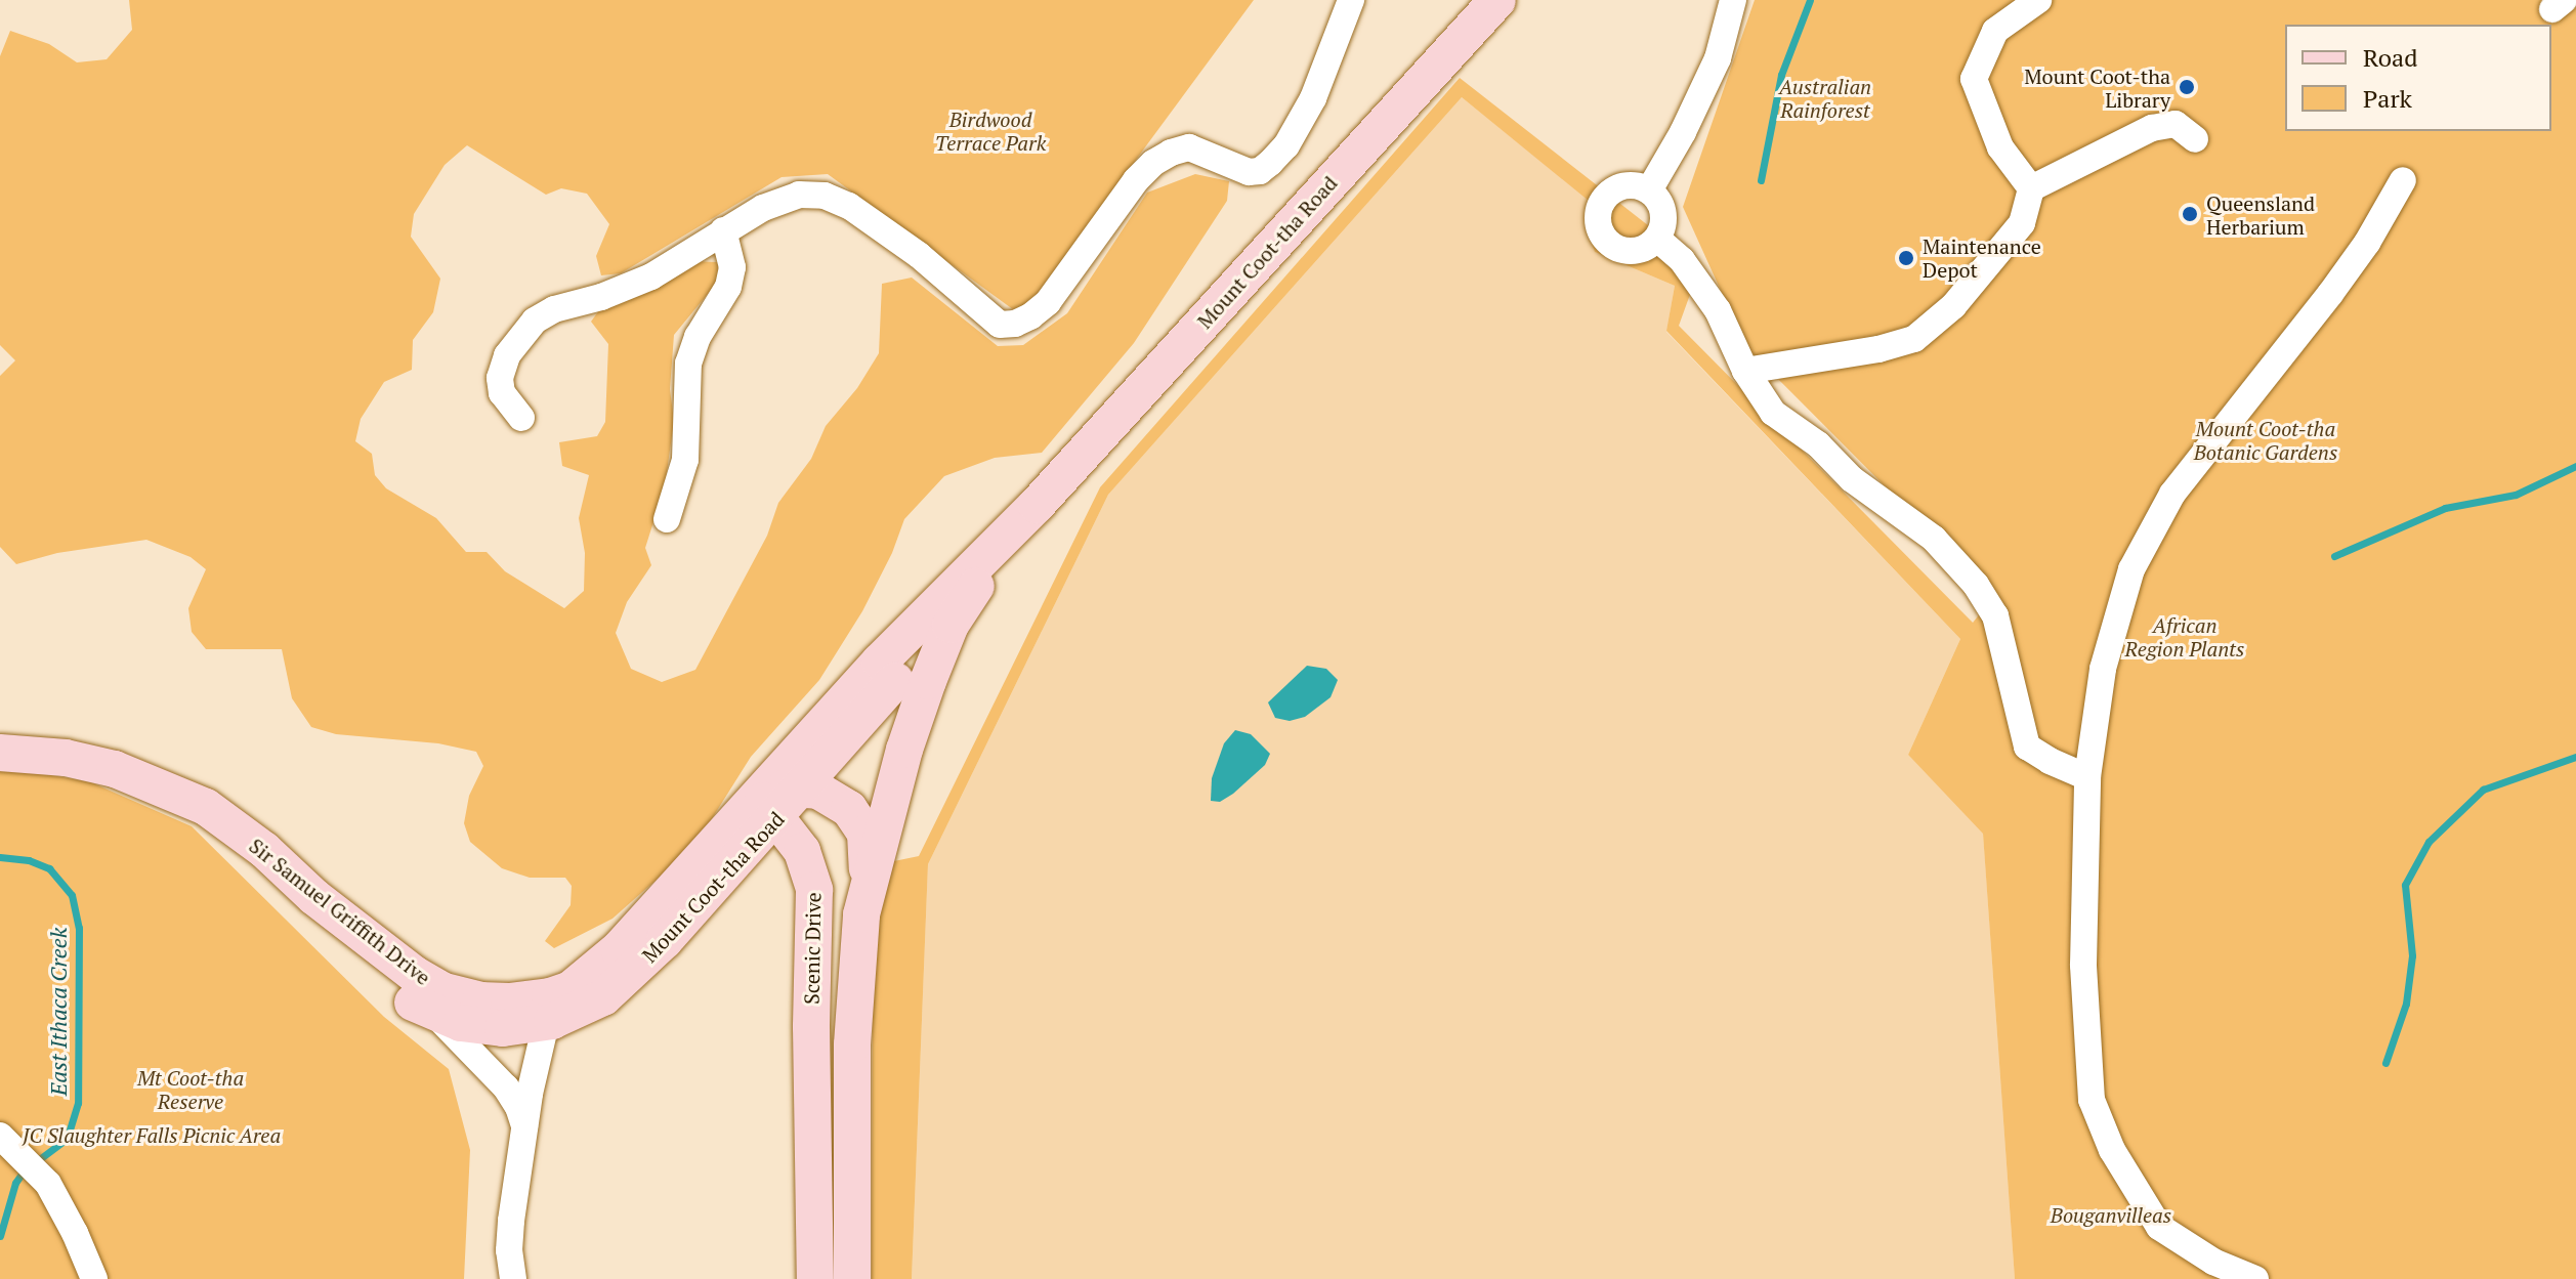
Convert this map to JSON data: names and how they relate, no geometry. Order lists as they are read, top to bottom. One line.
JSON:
{"streets":{"main road":["Mount Coot-tha Road","Sir Samuel Griffith Drive","Scenic Drive"]},"crossings":[["Mount Coot-tha Road","Sir Samuel Griffith Drive"],["Mount Coot-tha Road","Scenic Drive"],["Sir Samuel Griffith Drive","Scenic Drive"]],"water":["East Ithaca Creek"],"parks":["Australian Rainforest","Birdwood Terrace Park","Mount Coot-tha Botanic Gardens","African Region Plants","Mt Coot-tha Reserve","JC Slaughter Falls Picnic Area","Bouganvilleas"],"places":["Mount Coot-tha Library","Queensland Herbarium","Maintenance Depot"],"legend":["Road","Park"]}
